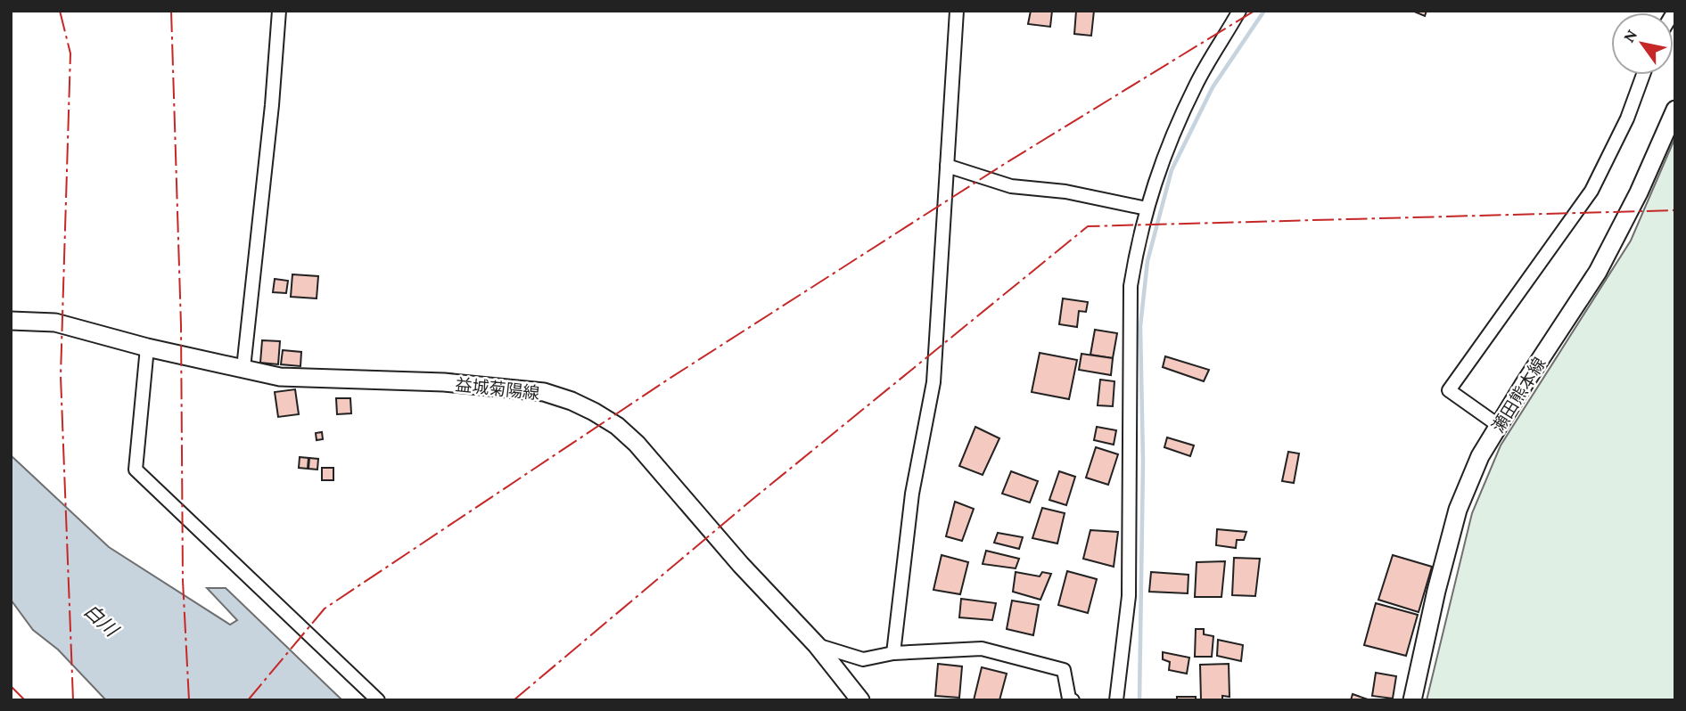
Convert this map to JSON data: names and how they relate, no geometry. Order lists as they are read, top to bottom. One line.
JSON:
{"streets":{"main road":["益城菊陽線","瀬田熊本線"]},"water":["白川"],"north":"top left"}
